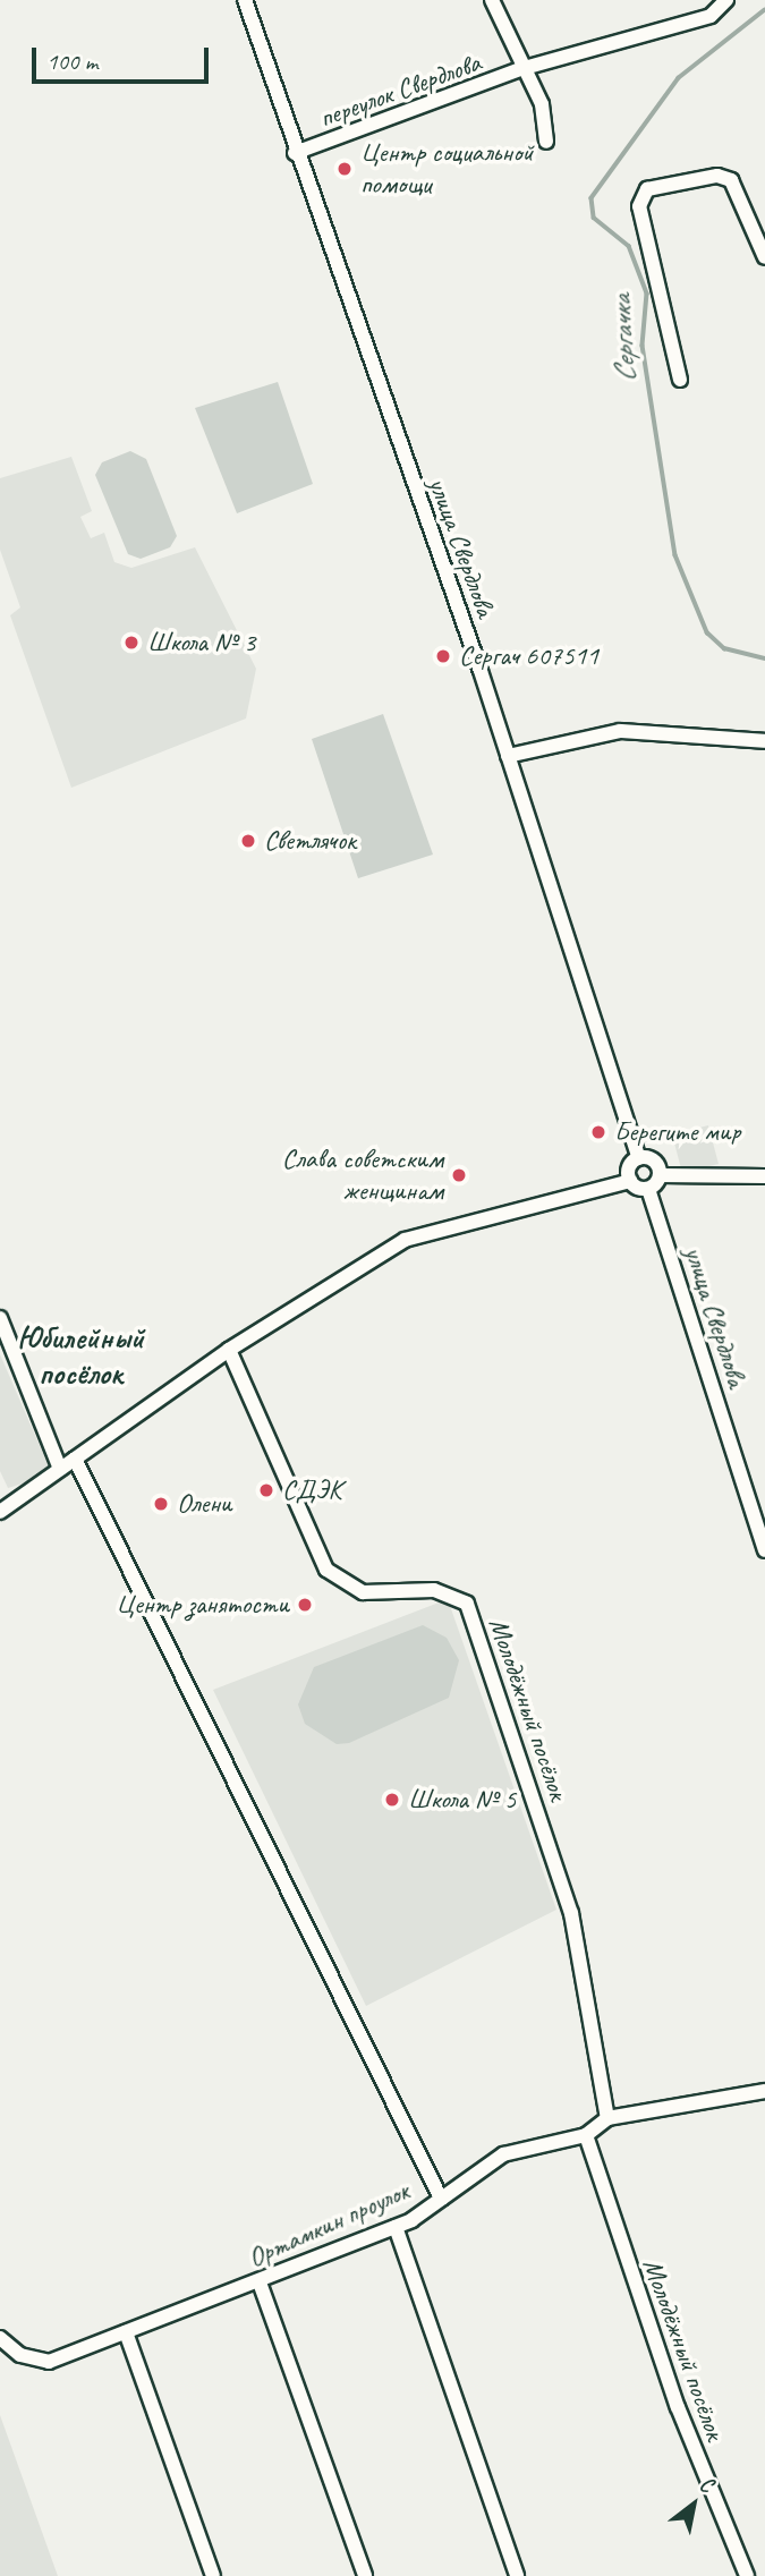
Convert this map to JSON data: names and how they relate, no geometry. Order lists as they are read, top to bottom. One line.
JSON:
{"streets":{"street":["переулок Свердлова","улица Свердлова","Молодёжный посёлок","Ортамкин проулок"]},"crossings":[["переулок Свердлова","улица Свердлова"],["Молодёжный посёлок","Ортамкин проулок"]],"districts":["Юбилейный посёлок"],"water":["Сергачка"],"places":["Центр социальной помощи","Школа № 3","Сергач 607511","Светлячок","Берегите мир","Слава советским женщинам","СДЭК","Олени","Центр занятости","Школа № 5"],"scale_bar":"100 m","north":"top right"}
